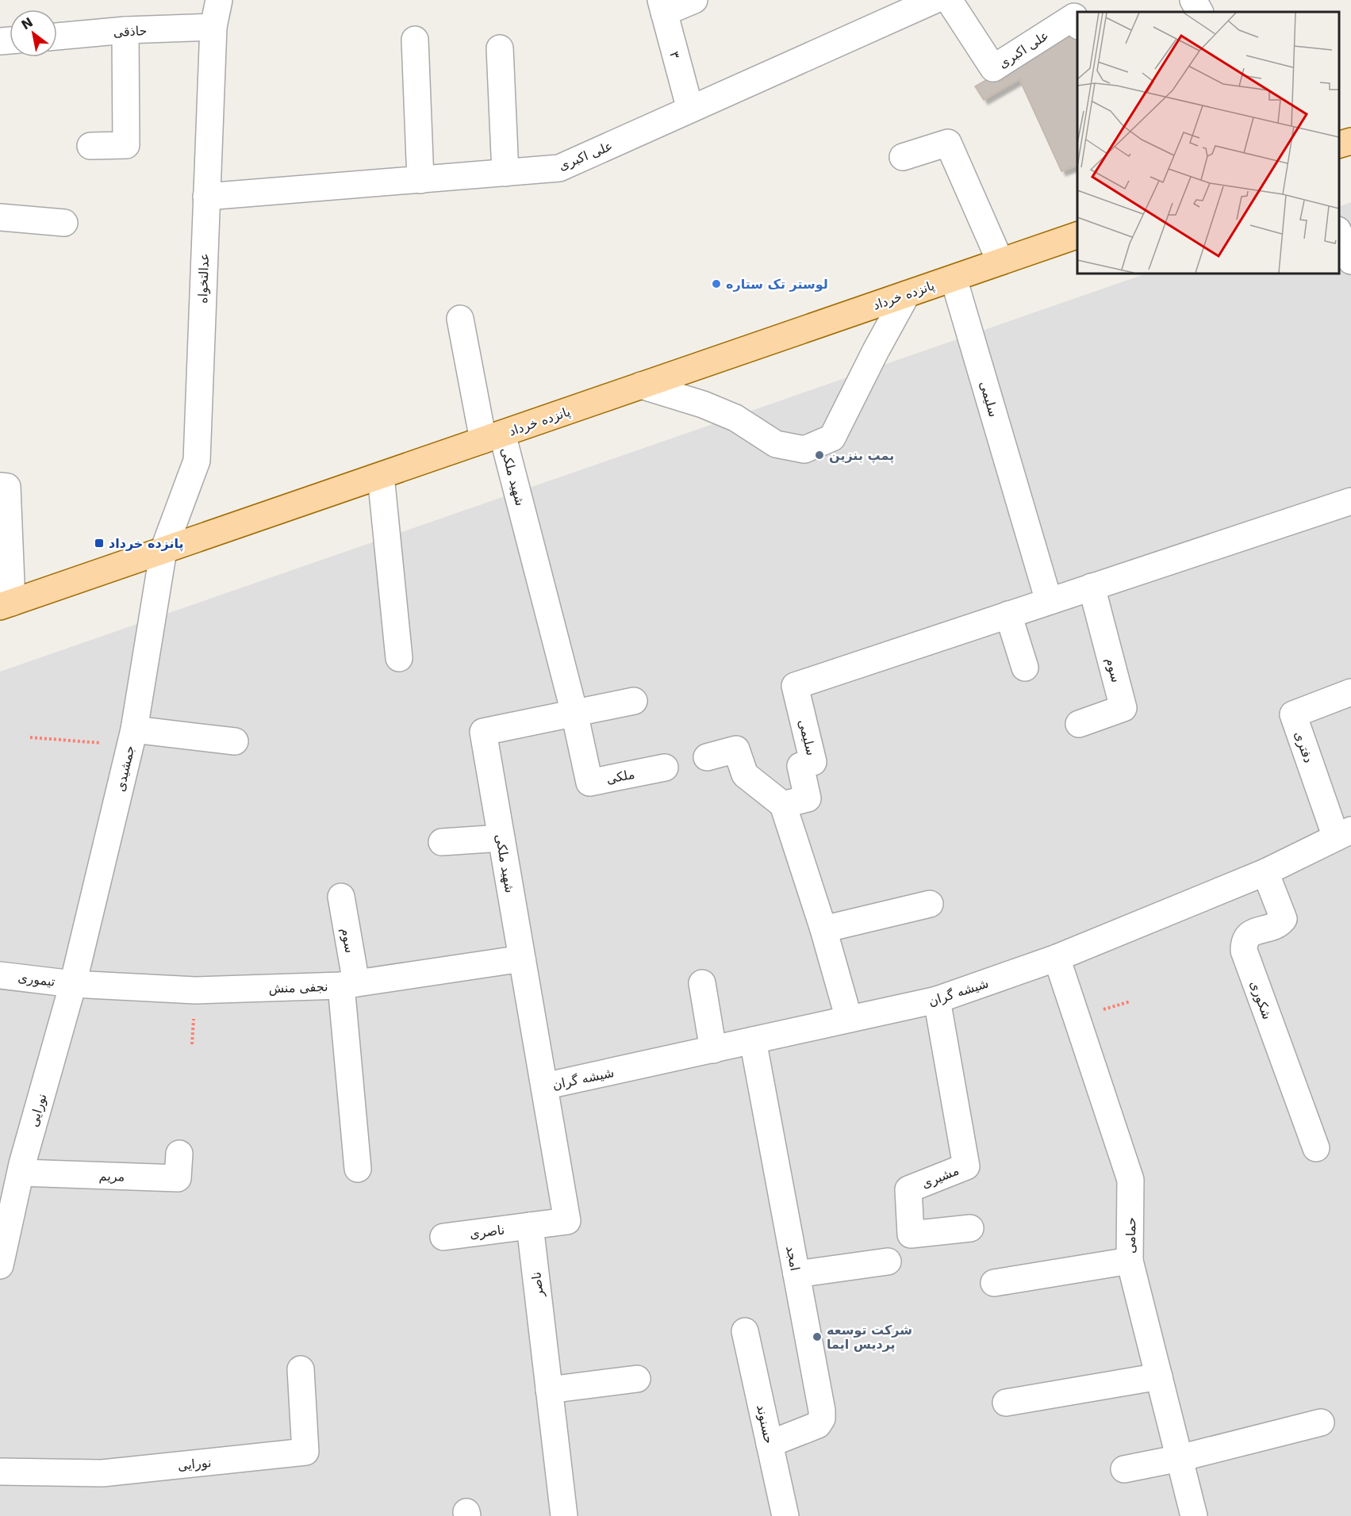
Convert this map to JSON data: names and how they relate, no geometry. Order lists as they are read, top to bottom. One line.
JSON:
{"streets":{"main road":["پانزده خرداد"],"street":["حاذقی","علی اکبری","۳","عدالتخواه","سلیمی","شهید ملکی","سوم","دفتری","جمشیدی","ملکی","تیموری","نجفی منش","شیشه گران","شکوری","نورایی","مریم","مشیری","ناصری","حمامی","امجد","ناصر","حسنوند"]},"crossings":[["حاذقی","عدالتخواه"],["علی اکبری","۳"],["علی اکبری","عدالتخواه"],["عدالتخواه","پانزده خرداد"],["عدالتخواه","جمشیدی"],["پانزده خرداد","سلیمی"],["پانزده خرداد","شهید ملکی"],["پانزده خرداد","جمشیدی"],["سلیمی","سوم"],["شهید ملکی","ملکی"],["شهید ملکی","نجفی منش"],["شهید ملکی","شیشه گران"],["سوم","نجفی منش"],["دفتری","شیشه گران"],["جمشیدی","تیموری"],["جمشیدی","نجفی منش"],["جمشیدی","نورایی"],["تیموری","نجفی منش"],["تیموری","نورایی"],["نجفی منش","نورایی"],["شیشه گران","شکوری"],["شیشه گران","مشیری"],["شیشه گران","حمامی"],["شیشه گران","امجد"],["نورایی","مریم"],["ناصری","ناصر"],["امجد","حسنوند"]],"places":{"other":["لوستر تک ستاره","پمپ بنزین","شرکت توسعه پردیس ایما"],"transit":["پانزده خرداد"]},"north":"top left"}
